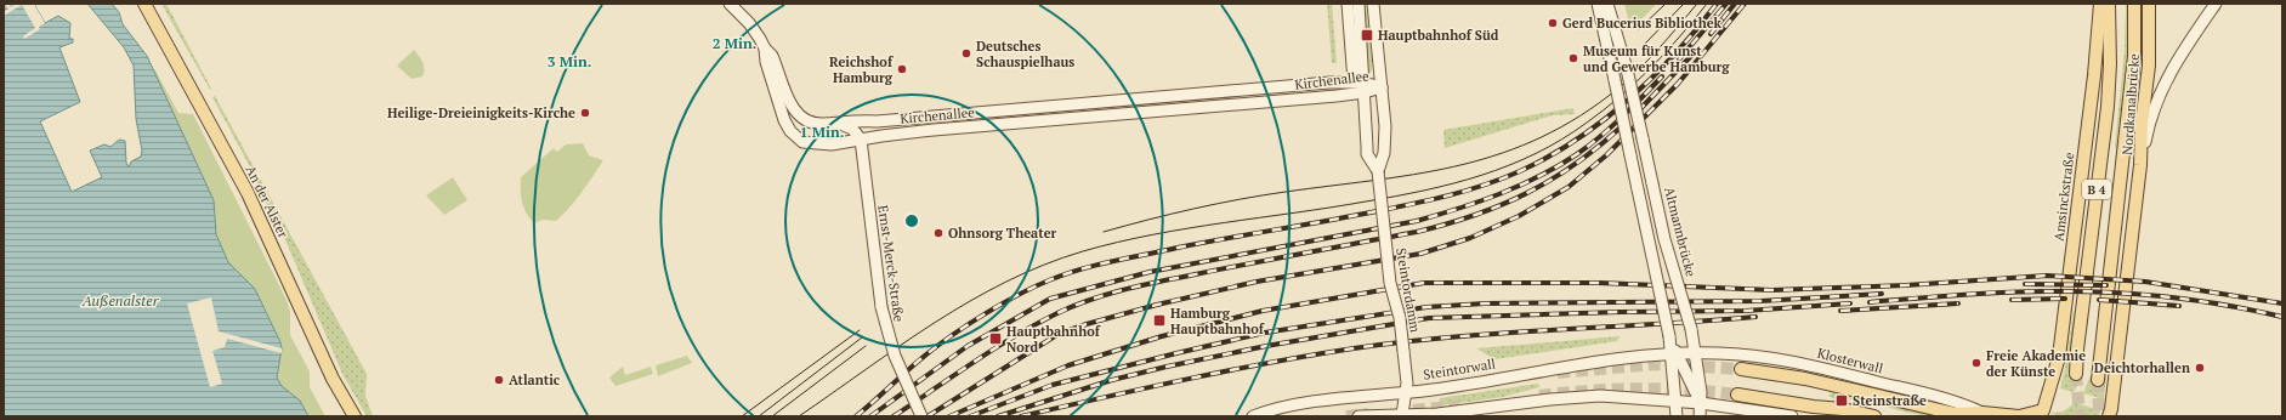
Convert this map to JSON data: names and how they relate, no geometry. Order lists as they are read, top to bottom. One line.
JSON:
{"streets":{"main road":["Kirchenallee","Nordkanalbrücke","B 4","Amsinckstraße","An der Alster","Altmannbrücke","Ernst-Merck-Straße","Steintordamm","Klosterwall","Steintorwall"]},"crossings":[["Kirchenallee","Ernst-Merck-Straße"],["Kirchenallee","Steintordamm"],["Nordkanalbrücke","B 4"],["Amsinckstraße","Klosterwall"],["Altmannbrücke","Klosterwall"],["Steintordamm","Steintorwall"],["Klosterwall","Steintorwall"]],"water":["Außenalster"],"places":{"other":["Gerd Bucerius Bibliothek","Deutsches Schauspielhaus","Museum für Kunst und Gewerbe Hamburg","Reichshof Hamburg","Heilige-Dreieinigkeits-Kirche","Ohnsorg Theater","Freie Akademie der Künste","Deichtorhallen","Atlantic"],"transit":["Hauptbahnhof Süd","Hamburg Hauptbahnhof","Hauptbahnhof Nord","Steinstraße"]},"rings":["2 Min.","3 Min.","1 Min."]}
